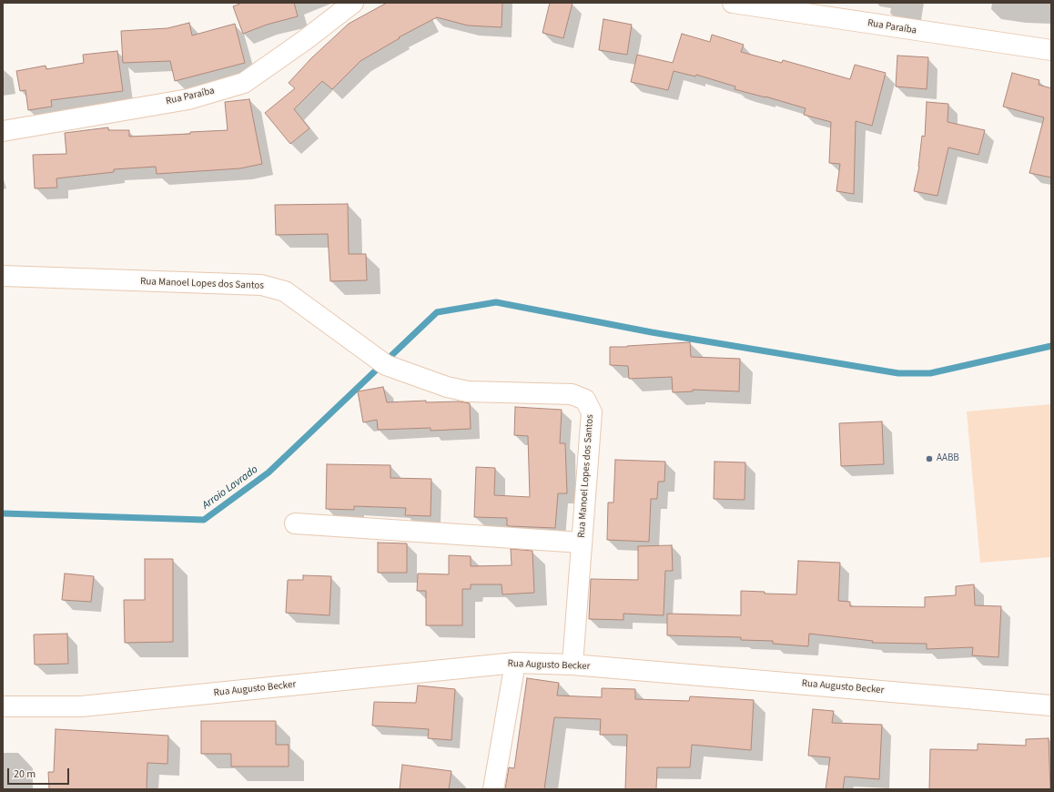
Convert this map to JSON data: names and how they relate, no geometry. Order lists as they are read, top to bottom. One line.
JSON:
{"streets":{"street":["Rua Paraíba","Rua Manoel Lopes dos Santos","Rua Augusto Becker"]},"crossings":[["Rua Manoel Lopes dos Santos","Rua Augusto Becker"]],"water":["Arroio Lavrado"],"places":["AABB"],"scale_bar":"20 m"}
